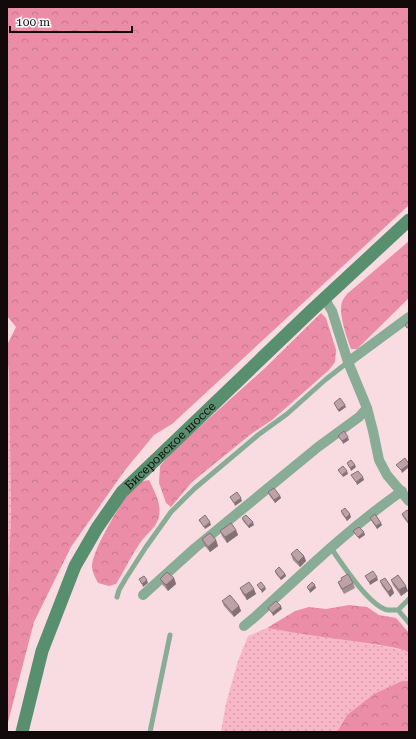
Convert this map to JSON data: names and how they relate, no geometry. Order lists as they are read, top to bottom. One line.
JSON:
{"streets":{"main road":["Бисеровское шоссе"]},"scale_bar":"100 m"}
